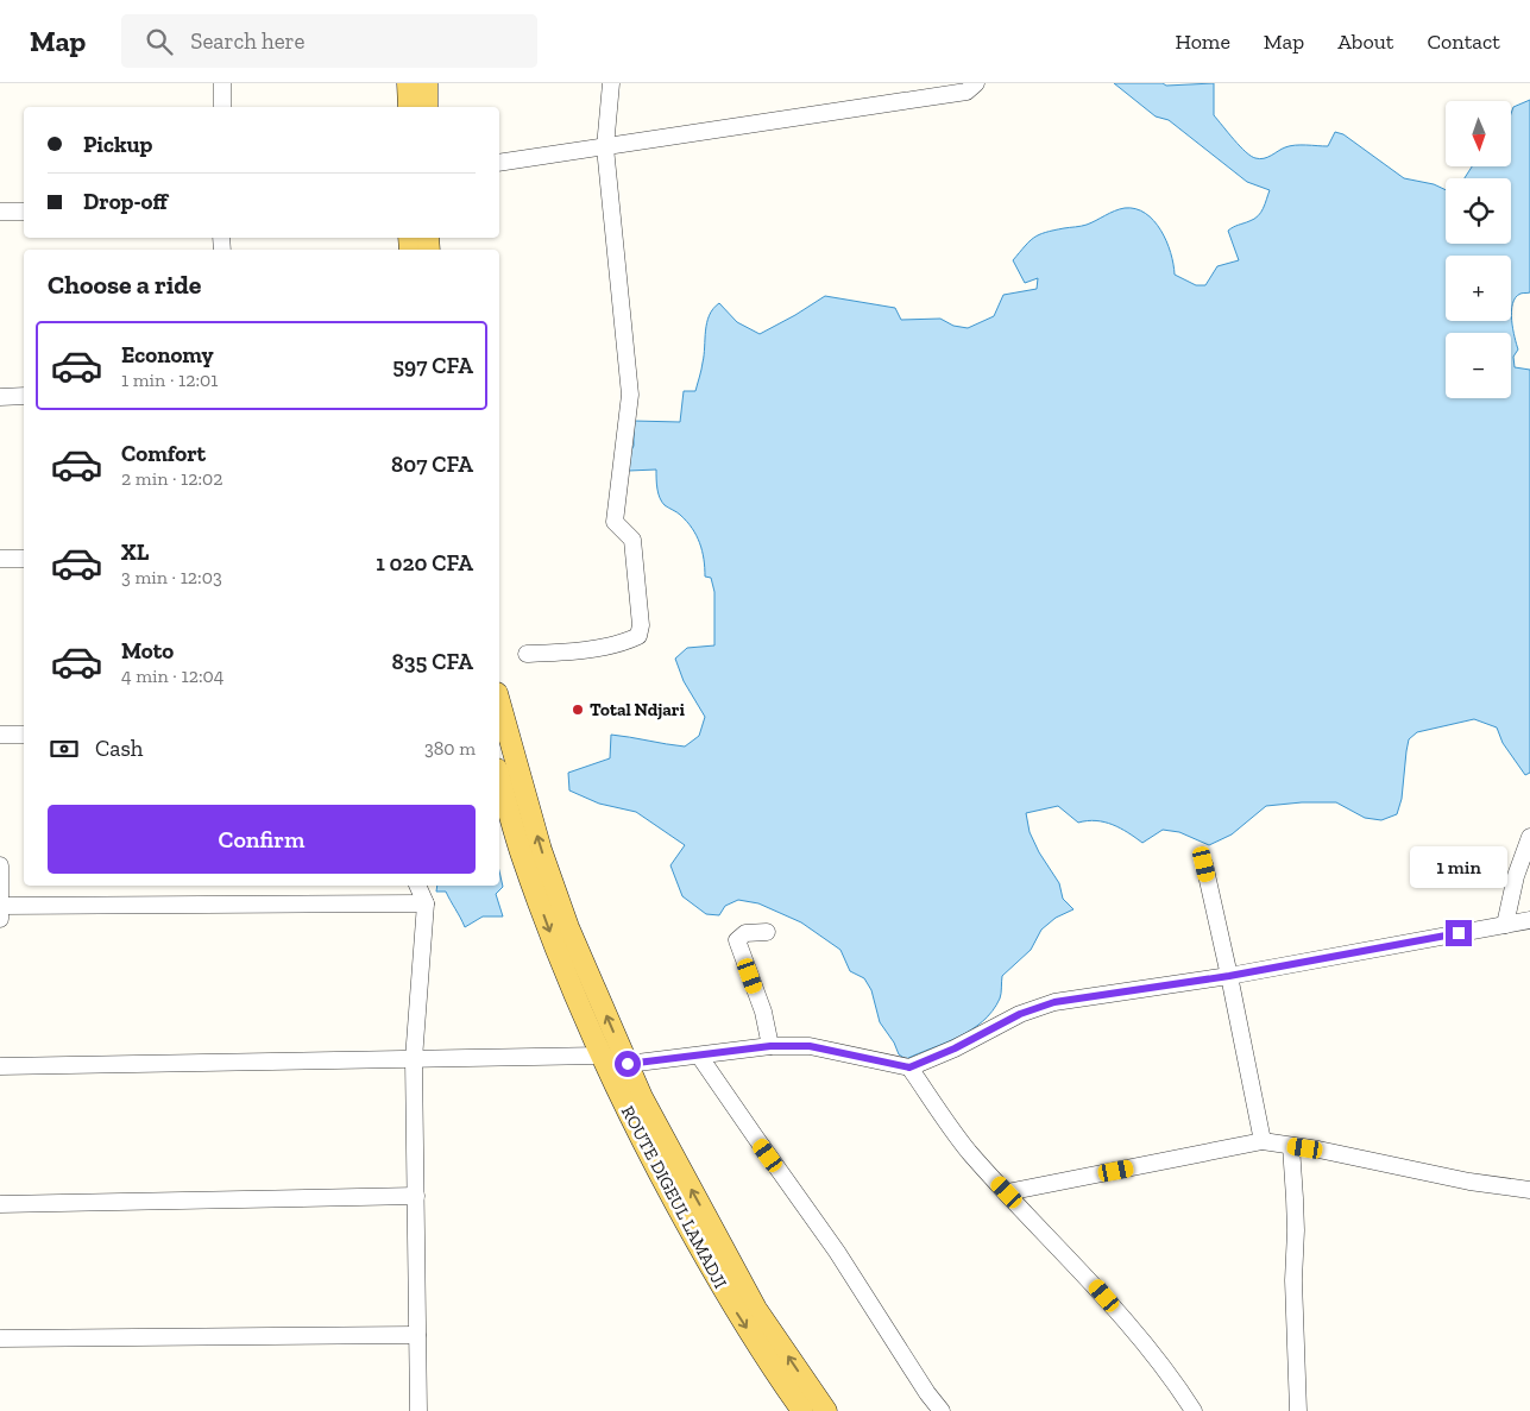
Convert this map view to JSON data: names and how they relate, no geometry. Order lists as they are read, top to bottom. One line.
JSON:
{"streets":{"main road":["ROUTE DIGEUL LAMADJI"]},"places":["Total Ndjari"],"north":"bottom","page":{"header":"Map","search":"Search here","nav":["Home","Map","About","Contact"],"map_buttons":["+","−"],"banner":["Pickup","Drop-off"],"heading":"Choose a ride","list":[{"name":"Economy","note":"1 min · 12:01","value":"597 CFA"},{"name":"Comfort","note":"2 min · 12:02","value":"807 CFA"},{"name":"XL","note":"3 min · 12:03","value":"1 020 CFA"},{"name":"Moto","note":"4 min · 12:04","value":"835 CFA"}],"pay":["Cash","380 m"],"buttons":"Confirm","bubble":"1 min"}}
